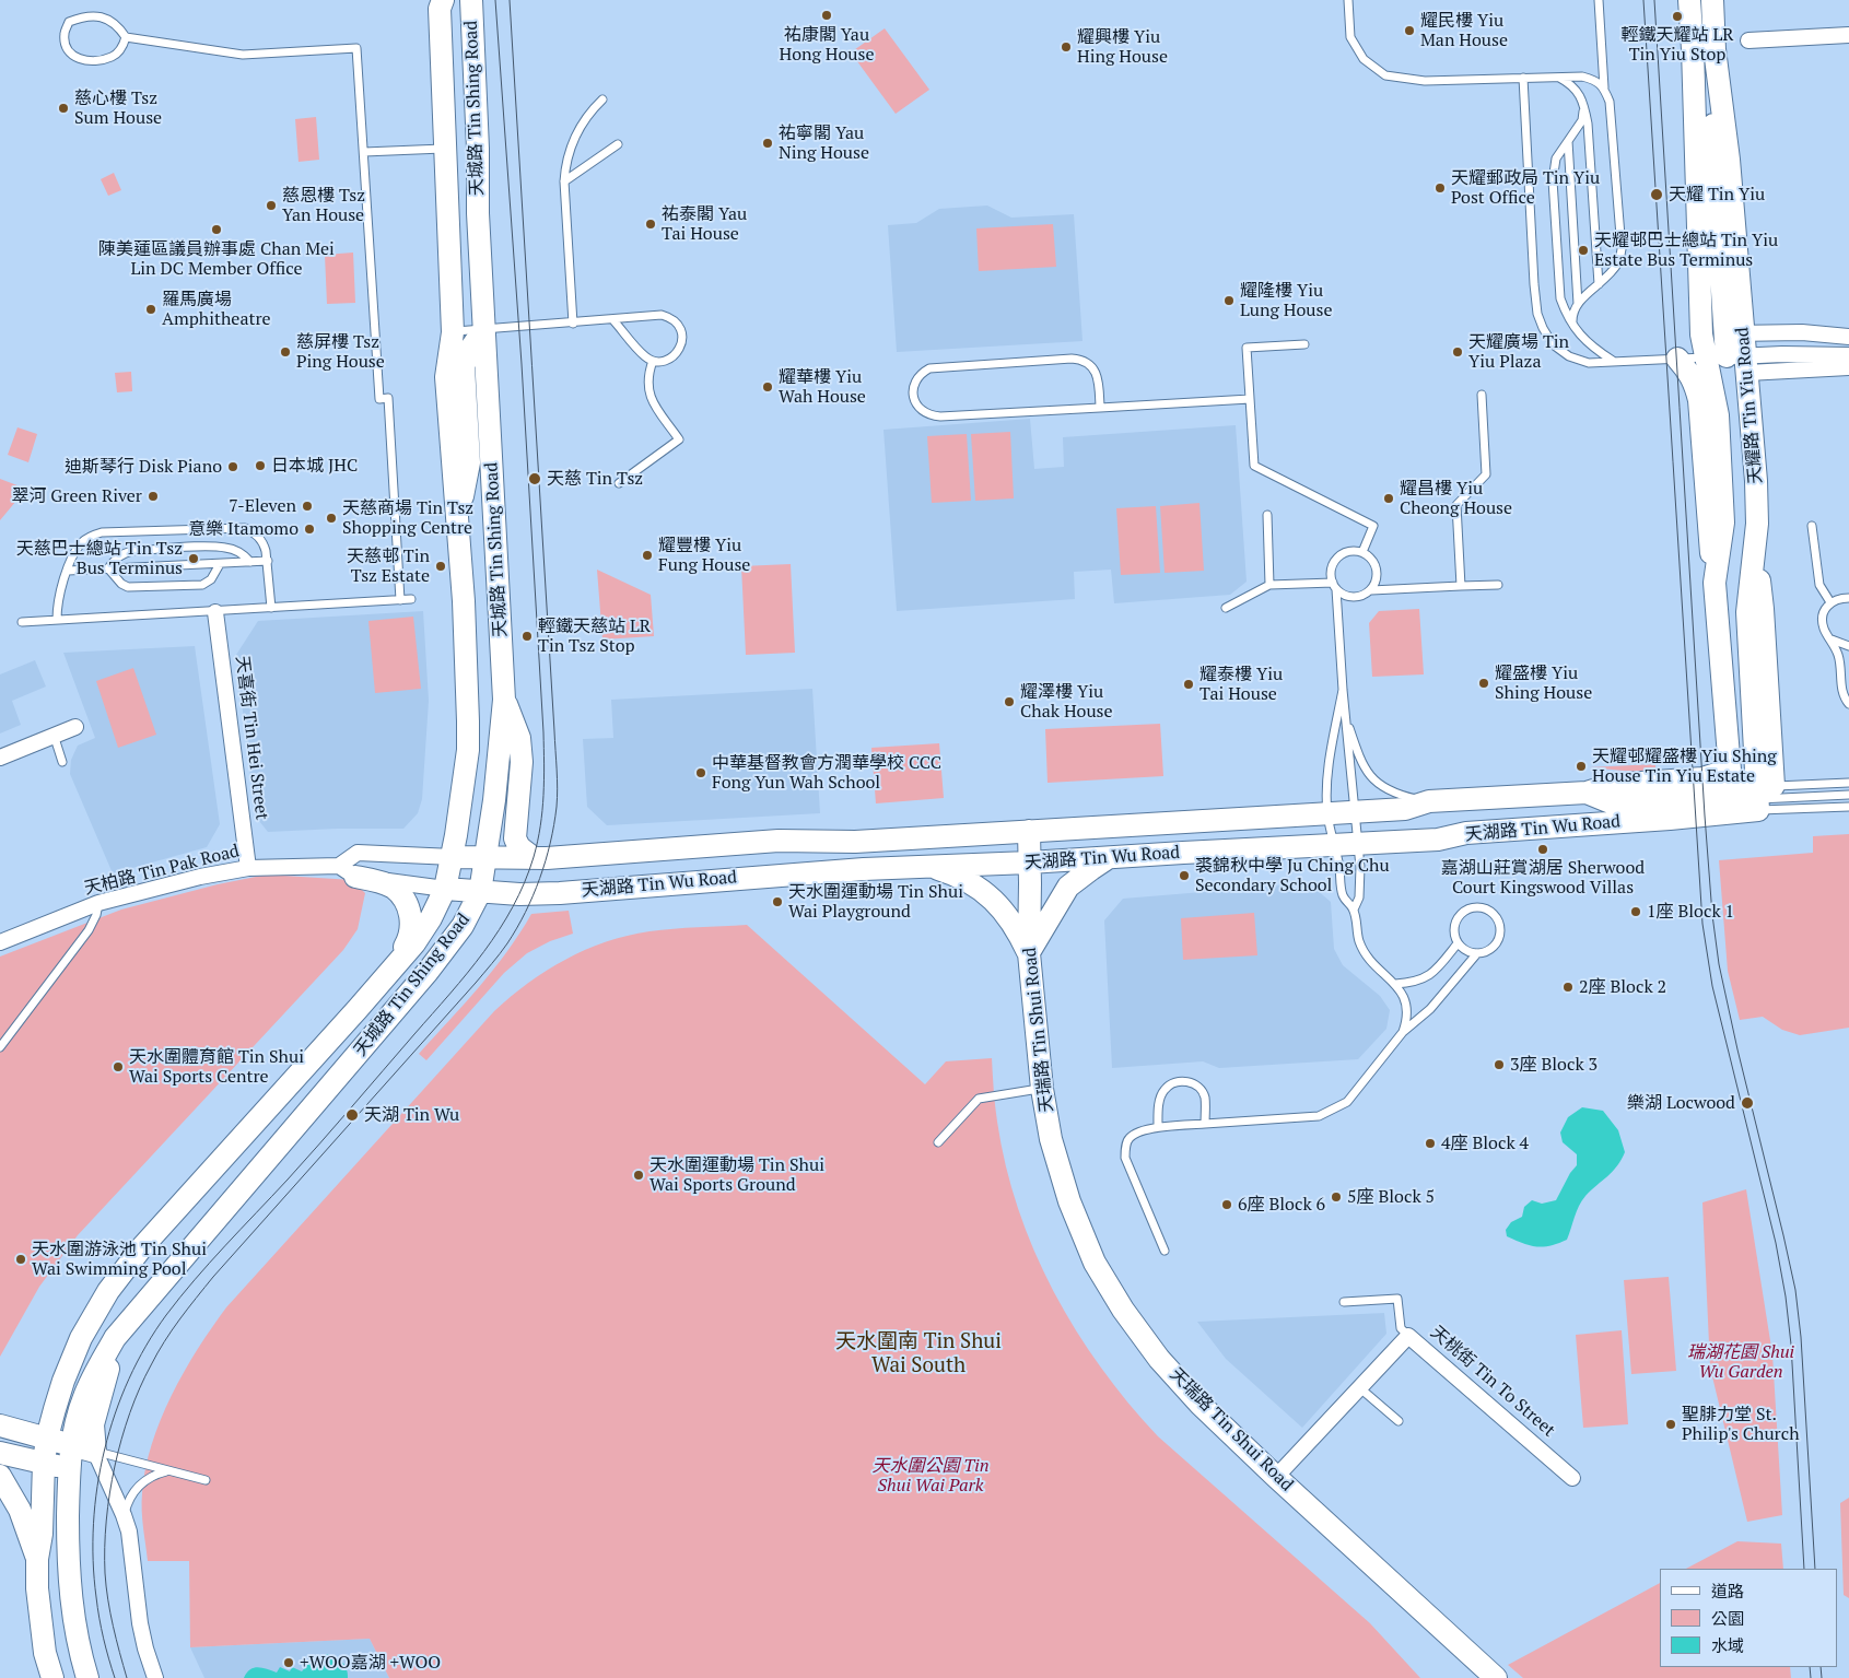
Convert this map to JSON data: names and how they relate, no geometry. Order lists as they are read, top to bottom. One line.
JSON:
{"streets":{"main road":["天城路 Tin Shing Road","天耀路 Tin Yiu Road","天湖路 Tin Wu Road","天瑞路 Tin Shui Road"],"street":["天喜街 Tin Hei Street","天柏路 Tin Pak Road","天桃街 Tin To Street"]},"crossings":[["天城路 Tin Shing Road","天湖路 Tin Wu Road"],["天城路 Tin Shing Road","天柏路 Tin Pak Road"],["天耀路 Tin Yiu Road","天湖路 Tin Wu Road"],["天喜街 Tin Hei Street","天柏路 Tin Pak Road"],["天湖路 Tin Wu Road","天柏路 Tin Pak Road"],["天湖路 Tin Wu Road","天瑞路 Tin Shui Road"],["天瑞路 Tin Shui Road","天桃街 Tin To Street"]],"districts":["天水圍南 Tin Shui Wai South"],"parks":["瑞湖花園 Shui Wu Garden","天水圍公園 Tin Shui Wai Park"],"places":["祐康閣 Yau Hong House","輕鐵天耀站 LR Tin Yiu Stop","耀民樓 Yiu Man House","耀興樓 Yiu Hing House","慈心樓 Tsz Sum House","祐寧閣 Yau Ning House","天耀郵政局 Tin Yiu Post Office","天耀 Tin Yiu","慈恩樓 Tsz Yan House","祐泰閣 Yau Tai House","陳美蓮區議員辦事處 Chan Mei Lin DC Member Office","天耀邨巴士總站 Tin Yiu Estate Bus Terminus","耀隆樓 Yiu Lung House","羅馬廣場 Amphitheatre","慈屏樓 Tsz Ping House","天耀廣場 Tin Yiu Plaza","耀華樓 Yiu Wah House","日本城 JHC","迪斯琴行 Disk Piano","天慈 Tin Tsz","翠河 Green River","耀昌樓 Yiu Cheong House","7-Eleven","天慈商場 Tin Tsz Shopping Centre","意樂 Itamomo","耀豐樓 Yiu Fung House","天慈巴士總站 Tin Tsz Bus Terminus","天慈邨 Tin Tsz Estate","輕鐵天慈站 LR Tin Tsz Stop","耀盛樓 Yiu Shing House","耀泰樓 Yiu Tai House","耀澤樓 Yiu Chak House","天耀邨耀盛樓 Yiu Shing House Tin Yiu Estate","中華基督教會方潤華學校 CCC Fong Yun Wah School","嘉湖山莊賞湖居 Sherwood Court Kingswood Villas","裘錦秋中學 Ju Ching Chu Secondary School","天水圍運動場 Tin Shui Wai Playground","1座 Block 1","2座 Block 2","3座 Block 3","天水圍體育館 Tin Shui Wai Sports Centre","樂湖 Locwood","天湖 Tin Wu","4座 Block 4","天水圍運動場 Tin Shui Wai Sports Ground","5座 Block 5","6座 Block 6","天水圍游泳池 Tin Shui Wai Swimming Pool","聖腓力堂 St. Philip's Church","+WOO嘉湖 +WOO"],"legend":["道路","公園","水域"]}
